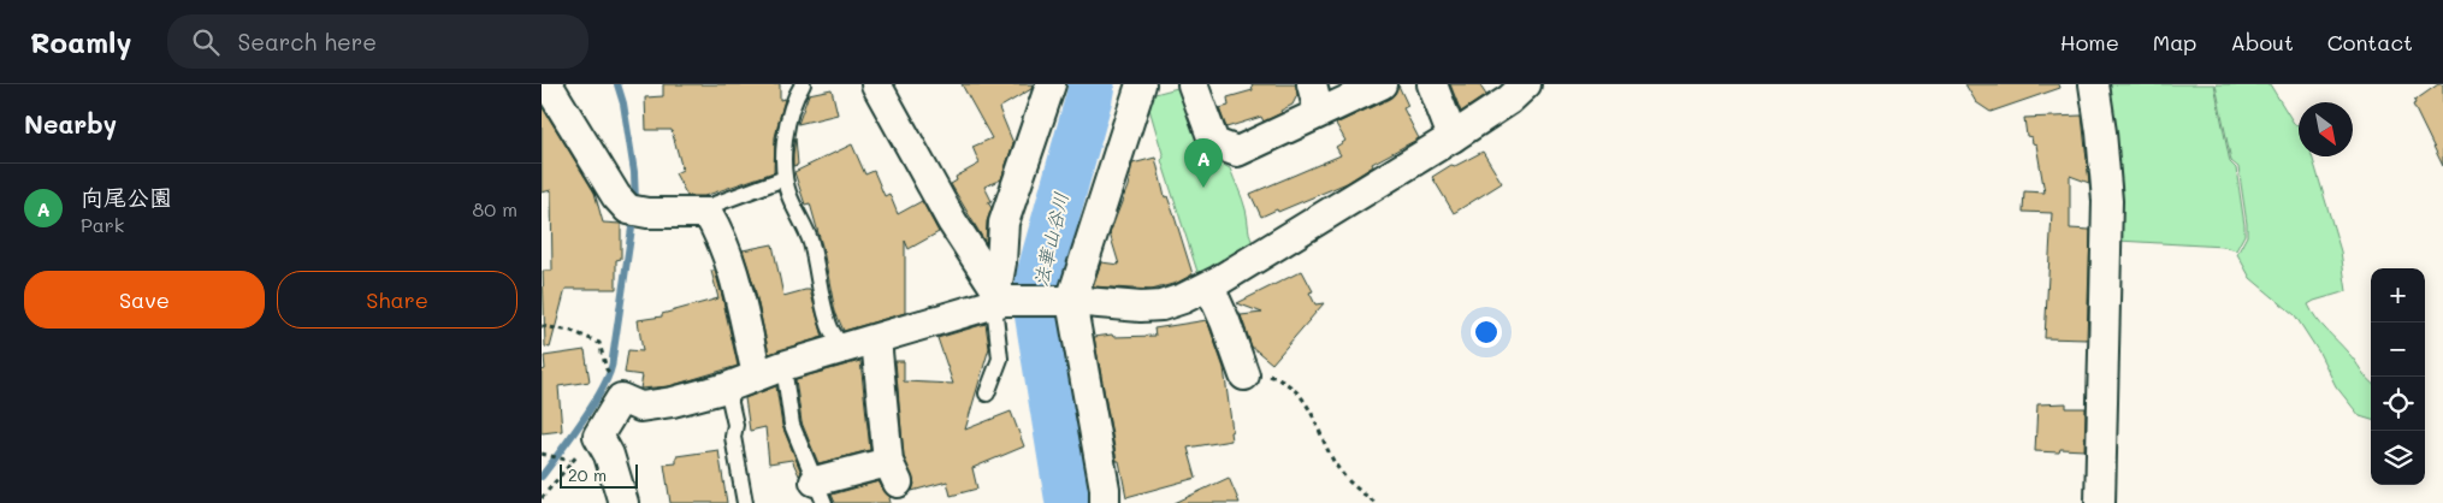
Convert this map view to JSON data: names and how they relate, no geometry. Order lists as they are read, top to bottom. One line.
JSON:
{"water":["法華山谷川"],"scale_bar":"20 m","north":"bottom right","page":{"header":"Roamly","search":"Search here","nav":["Home","Map","About","Contact"],"heading":"Nearby","pins":"A","list":[{"mark":"A","name":"向尾公園","note":"Park","value":"80 m"}],"buttons":["Save","Share"],"map_buttons":["+","−"],"scale":"20 m"}}
